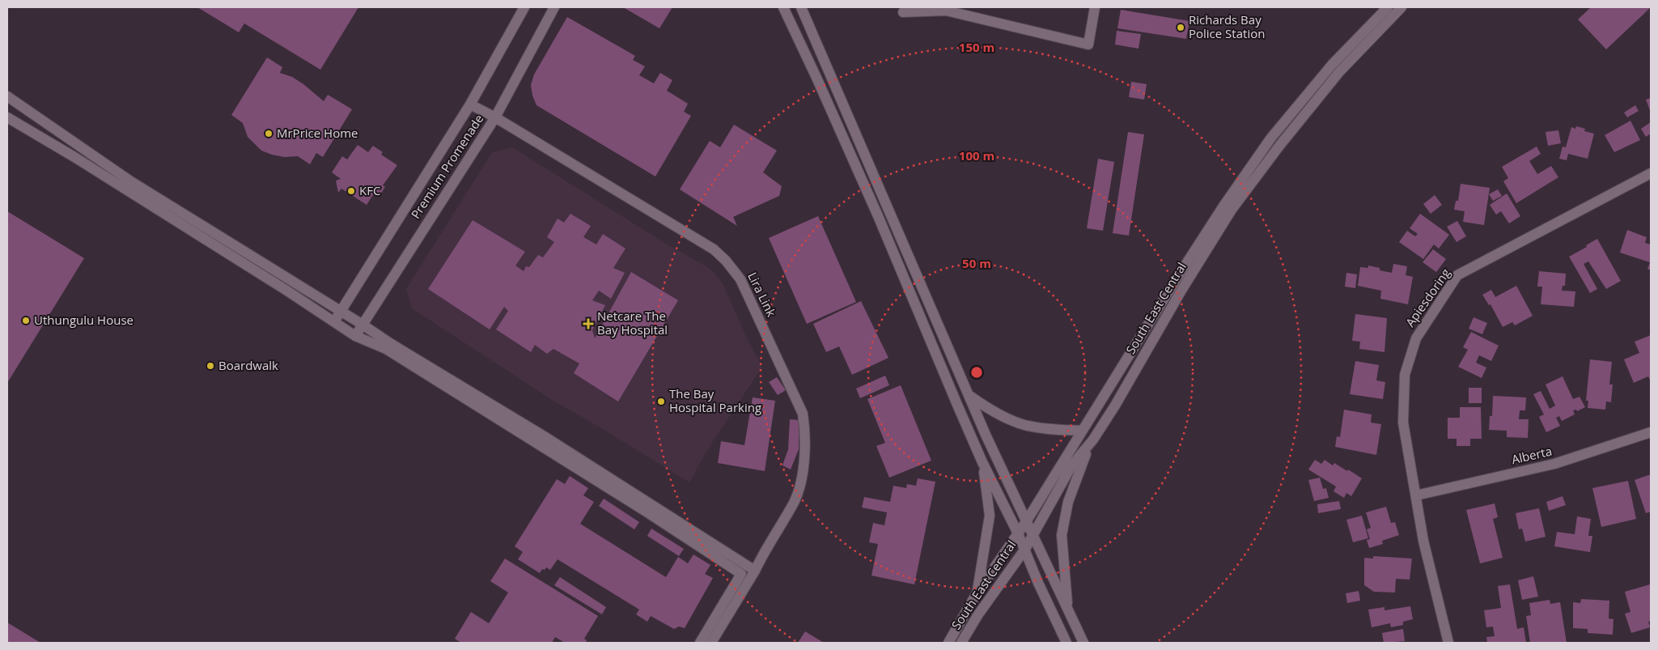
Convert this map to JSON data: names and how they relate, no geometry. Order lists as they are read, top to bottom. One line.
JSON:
{"streets":{"street":["Premium Promenade","Lira Link","Apiesdoring","South East Central","Alberta"]},"crossings":[["Premium Promenade","Lira Link"],["Apiesdoring","Alberta"]],"places":{"other":["Richards Bay Police Station","MrPrice Home","KFC","Uthungulu House","Boardwalk","The Bay Hospital Parking"],"health":["Netcare The Bay Hospital"]},"rings":["150 m","100 m","50 m"]}
